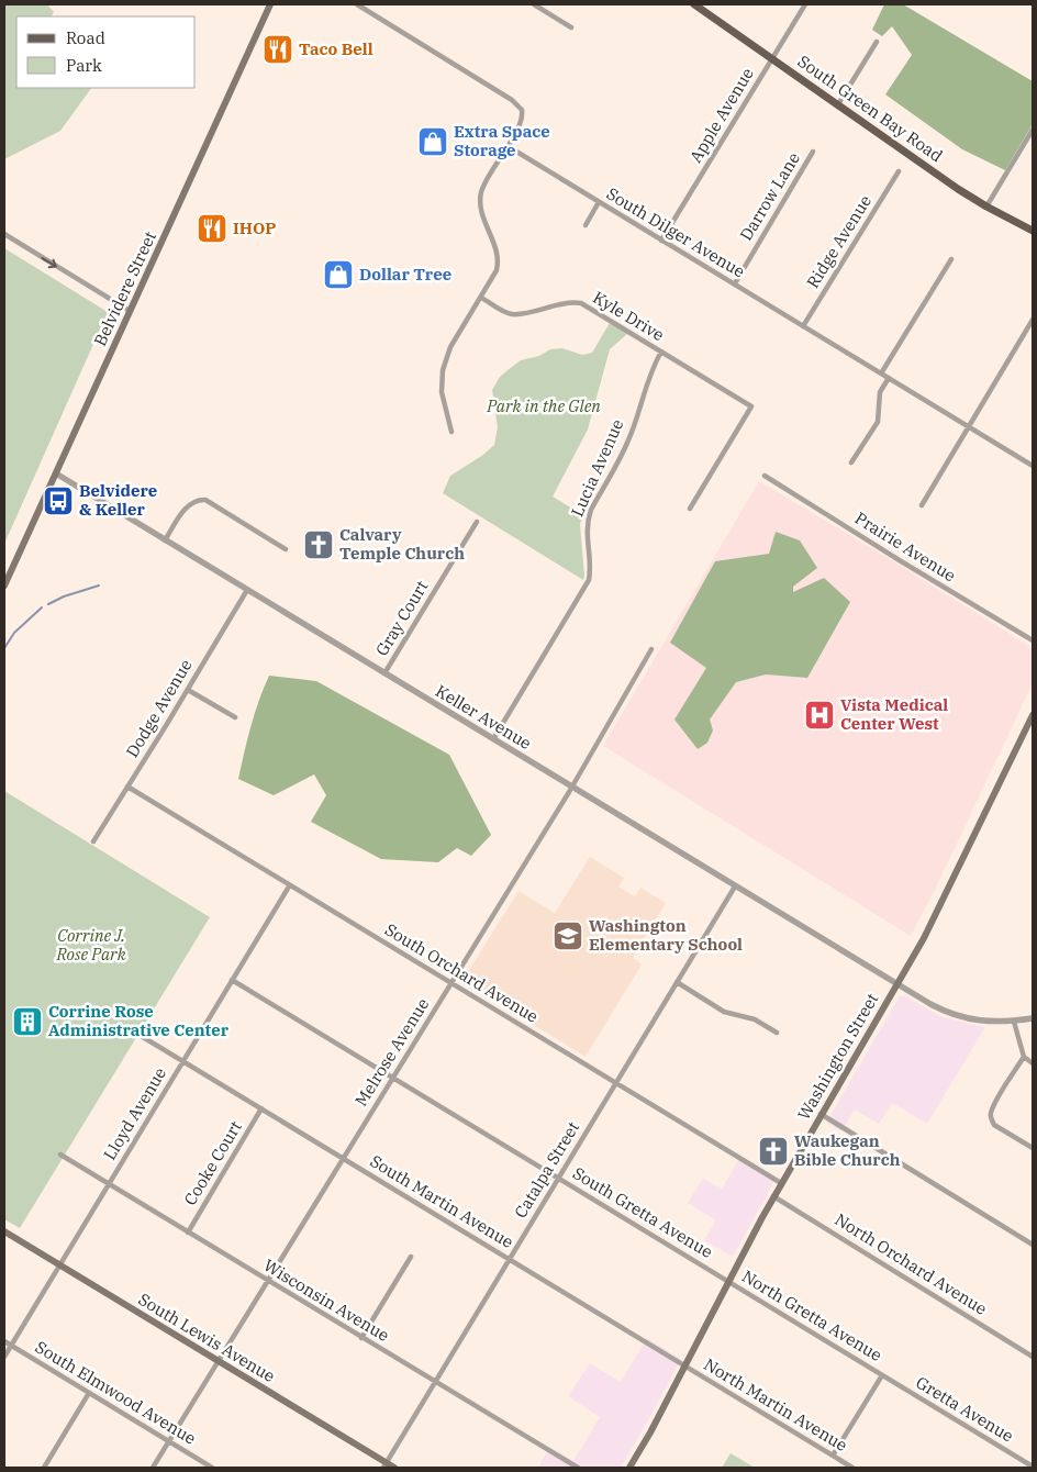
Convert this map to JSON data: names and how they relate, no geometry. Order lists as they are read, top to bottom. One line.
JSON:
{"streets":{"main road":["South Green Bay Road","Belvidere Street","Washington Street","South Lewis Avenue"],"street":["Apple Avenue","Darrow Lane","South Dilger Avenue","Ridge Avenue","Kyle Drive","Lucia Avenue","Prairie Avenue","Gray Court","Dodge Avenue","Keller Avenue","South Orchard Avenue","Melrose Avenue","Lloyd Avenue","Cooke Court","Catalpa Street","South Martin Avenue","South Gretta Avenue","North Orchard Avenue","Wisconsin Avenue","North Gretta Avenue","South Elmwood Avenue","North Martin Avenue","Gretta Avenue"]},"crossings":[["South Green Bay Road","Apple Avenue"],["Apple Avenue","South Dilger Avenue"],["Darrow Lane","South Dilger Avenue"],["South Dilger Avenue","Ridge Avenue"],["Belvidere Street","Keller Avenue"],["Kyle Drive","Lucia Avenue"],["Lucia Avenue","Keller Avenue"],["Gray Court","Keller Avenue"],["Dodge Avenue","Keller Avenue"],["Dodge Avenue","South Orchard Avenue"],["Keller Avenue","Melrose Avenue"],["Keller Avenue","Washington Street"],["Keller Avenue","Catalpa Street"],["South Orchard Avenue","Melrose Avenue"],["South Orchard Avenue","Washington Street"],["South Orchard Avenue","Lloyd Avenue"],["South Orchard Avenue","Catalpa Street"],["Melrose Avenue","South Martin Avenue"],["Melrose Avenue","South Gretta Avenue"],["Melrose Avenue","Wisconsin Avenue"],["Melrose Avenue","South Lewis Avenue"],["Melrose Avenue","South Elmwood Avenue"],["Washington Street","South Martin Avenue"],["Washington Street","South Gretta Avenue"],["Washington Street","North Orchard Avenue"],["Washington Street","North Gretta Avenue"],["Washington Street","North Martin Avenue"],["Lloyd Avenue","South Martin Avenue"],["Lloyd Avenue","South Gretta Avenue"],["Lloyd Avenue","Wisconsin Avenue"],["Lloyd Avenue","South Lewis Avenue"],["Lloyd Avenue","South Elmwood Avenue"],["Cooke Court","South Martin Avenue"],["Cooke Court","Wisconsin Avenue"],["Catalpa Street","South Martin Avenue"],["Catalpa Street","South Gretta Avenue"],["Catalpa Street","Wisconsin Avenue"],["Catalpa Street","South Lewis Avenue"],["South Martin Avenue","North Martin Avenue"],["South Gretta Avenue","North Gretta Avenue"],["North Gretta Avenue","Gretta Avenue"]],"parks":["Park in the Glen","Corrine J. Rose Park"],"places":{"restaurant":["Taco Bell","IHOP"],"shop":["Extra Space Storage","Dollar Tree"],"bus stop":["Belvidere & Keller"],"church":["Calvary Temple Church","Waukegan Bible Church"],"hospital":["Vista Medical Center West"],"school or university":["Washington Elementary School"],"building":["Corrine Rose Administrative Center"]},"legend":["Road","Park"]}
